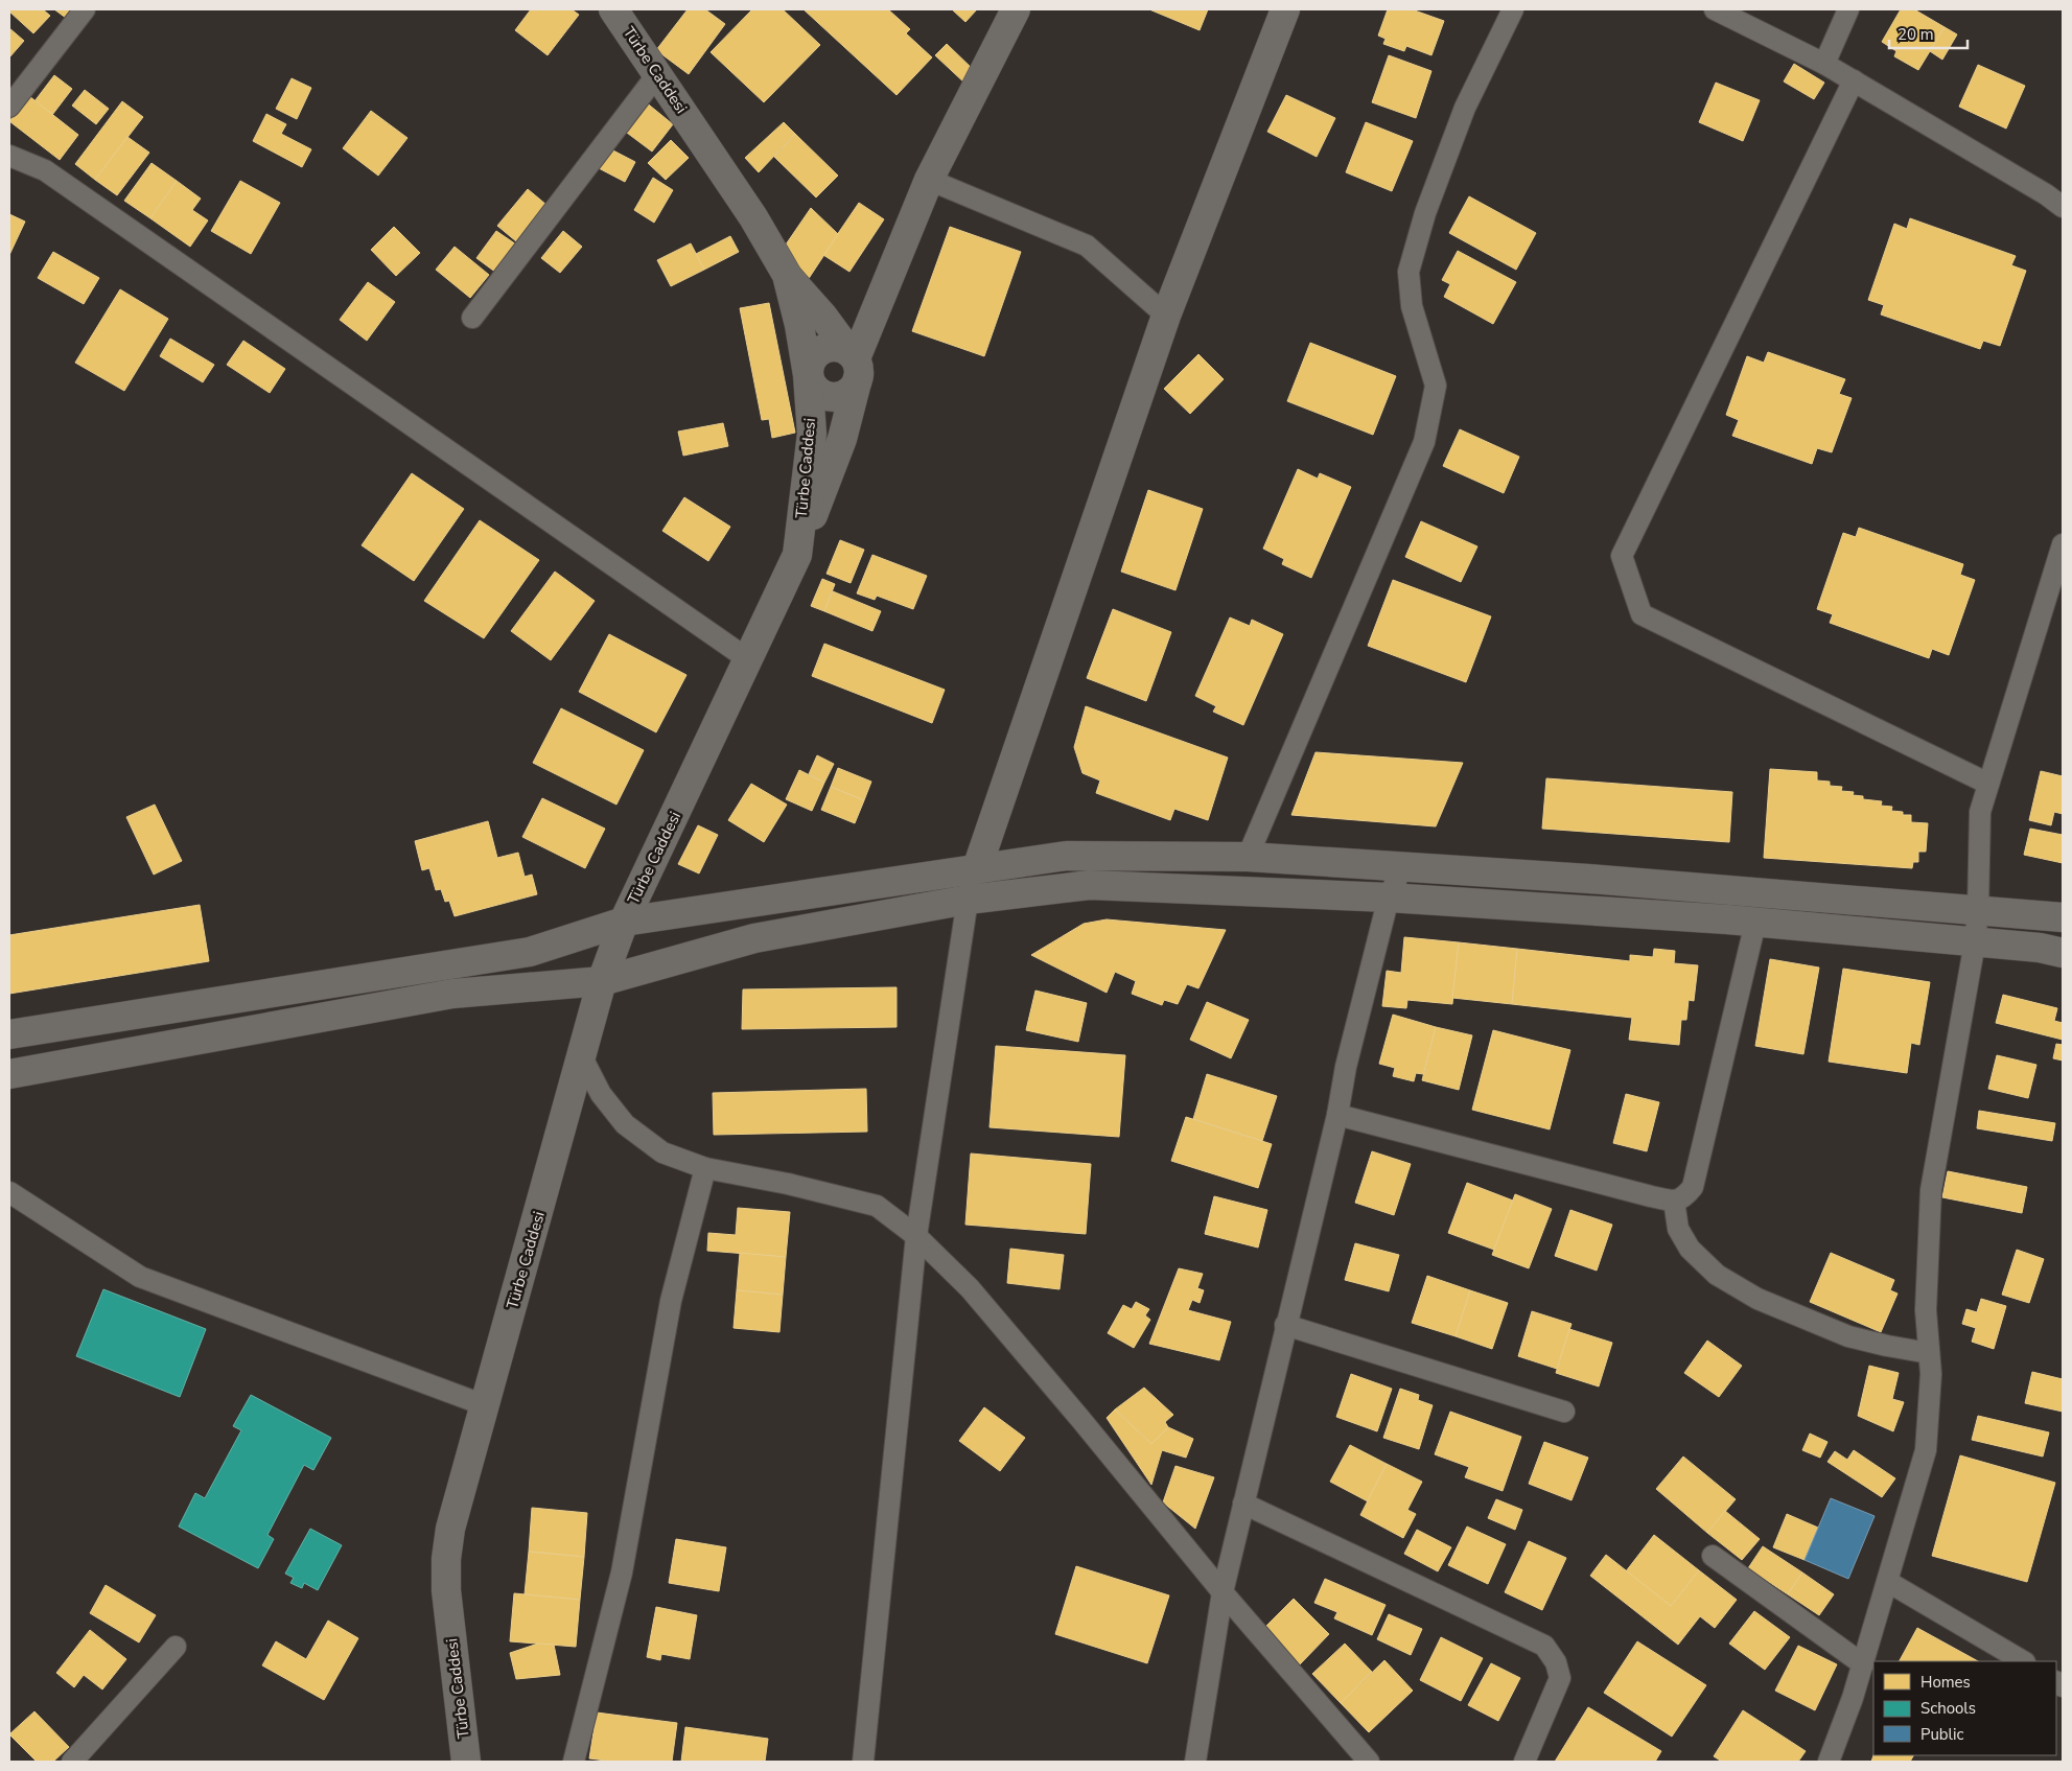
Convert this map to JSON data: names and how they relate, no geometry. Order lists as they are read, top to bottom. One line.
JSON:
{"streets":{"main road":["Türbe Caddesi"]},"legend":["Homes","Schools","Public"],"scale_bar":"20 m"}
